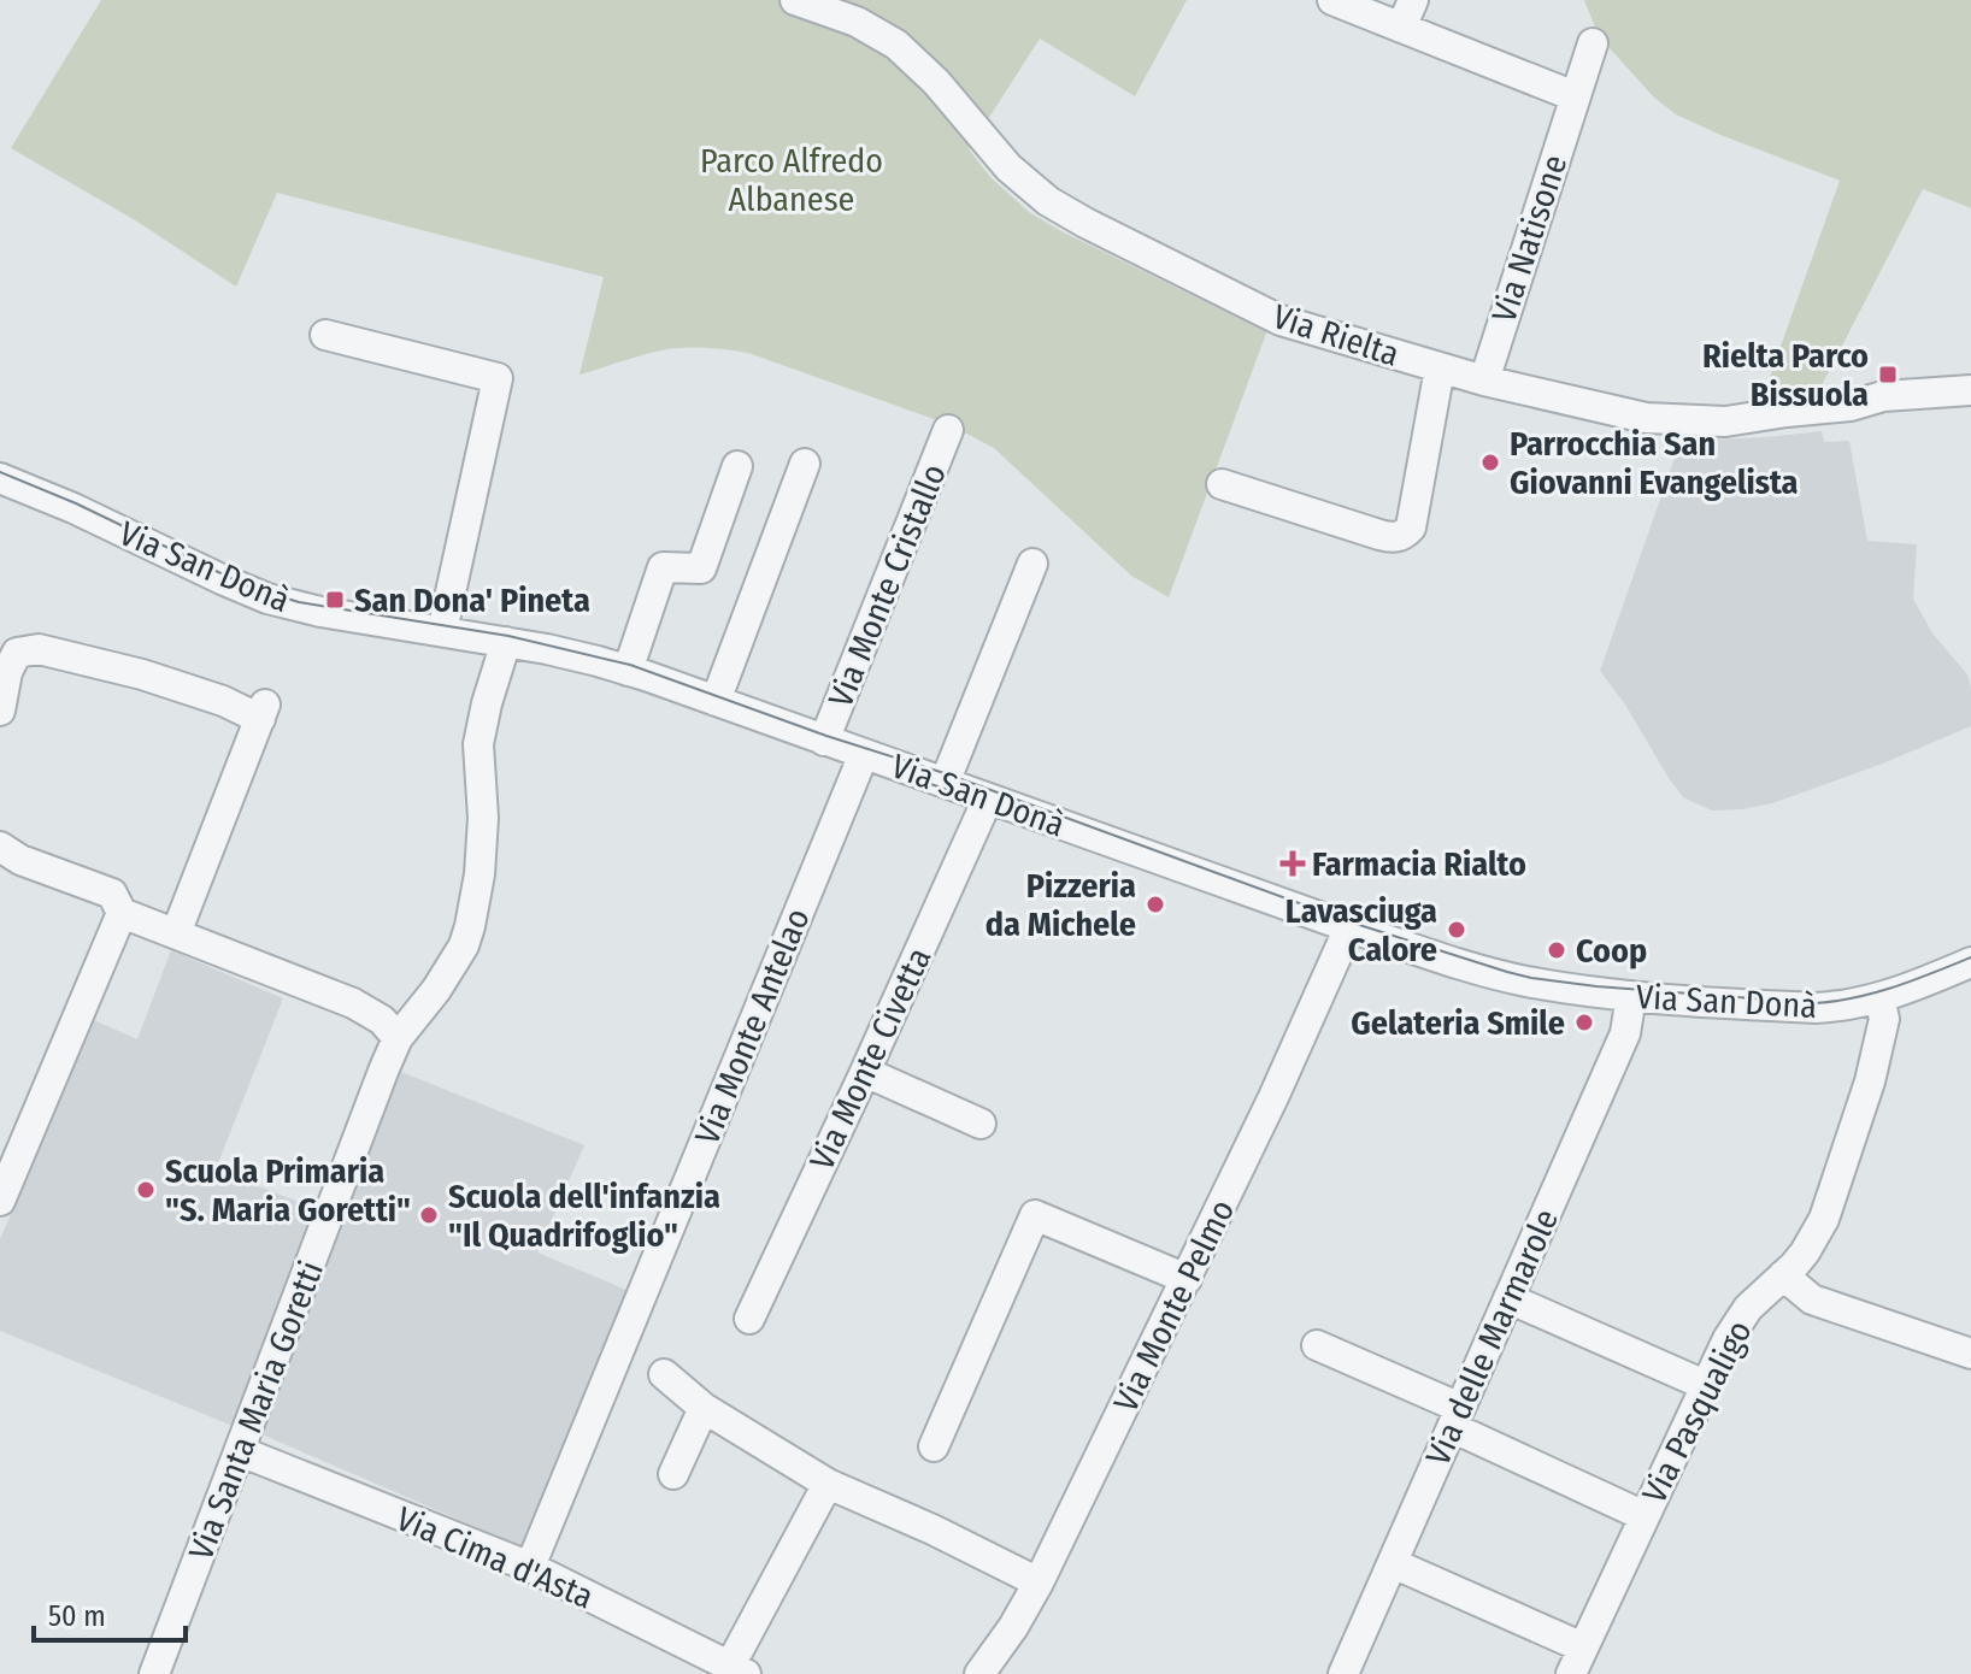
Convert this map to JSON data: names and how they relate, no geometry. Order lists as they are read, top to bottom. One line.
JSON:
{"streets":{"street":["Via Natisone","Via Rielta","Via San Donà","Via Monte Cristallo","Via Monte Antelao","Via Monte Civetta","Via Monte Pelmo","Via delle Marmarole","Via Santa Maria Goretti","Via Pasqualigo","Via Cima d'Asta"]},"crossings":[["Via Natisone","Via Rielta"],["Via San Donà","Via Monte Cristallo"],["Via San Donà","Via Monte Antelao"],["Via San Donà","Via Monte Civetta"],["Via San Donà","Via Monte Pelmo"],["Via San Donà","Via delle Marmarole"],["Via San Donà","Via Santa Maria Goretti"],["Via San Donà","Via Pasqualigo"],["Via Monte Antelao","Via Cima d'Asta"],["Via Santa Maria Goretti","Via Cima d'Asta"]],"parks":["Parco Alfredo Albanese"],"places":{"transit":["Rielta Parco Bissuola","San Dona' Pineta"],"other":["Parrocchia San Giovanni Evangelista","Pizzeria da Michele","Lavasciuga Calore","Coop","Gelateria Smile","Scuola Primaria \"S. Maria Goretti\"","Scuola dell'infanzia \"Il Quadrifoglio\""],"health":["Farmacia Rialto"]},"scale_bar":"50 m"}
